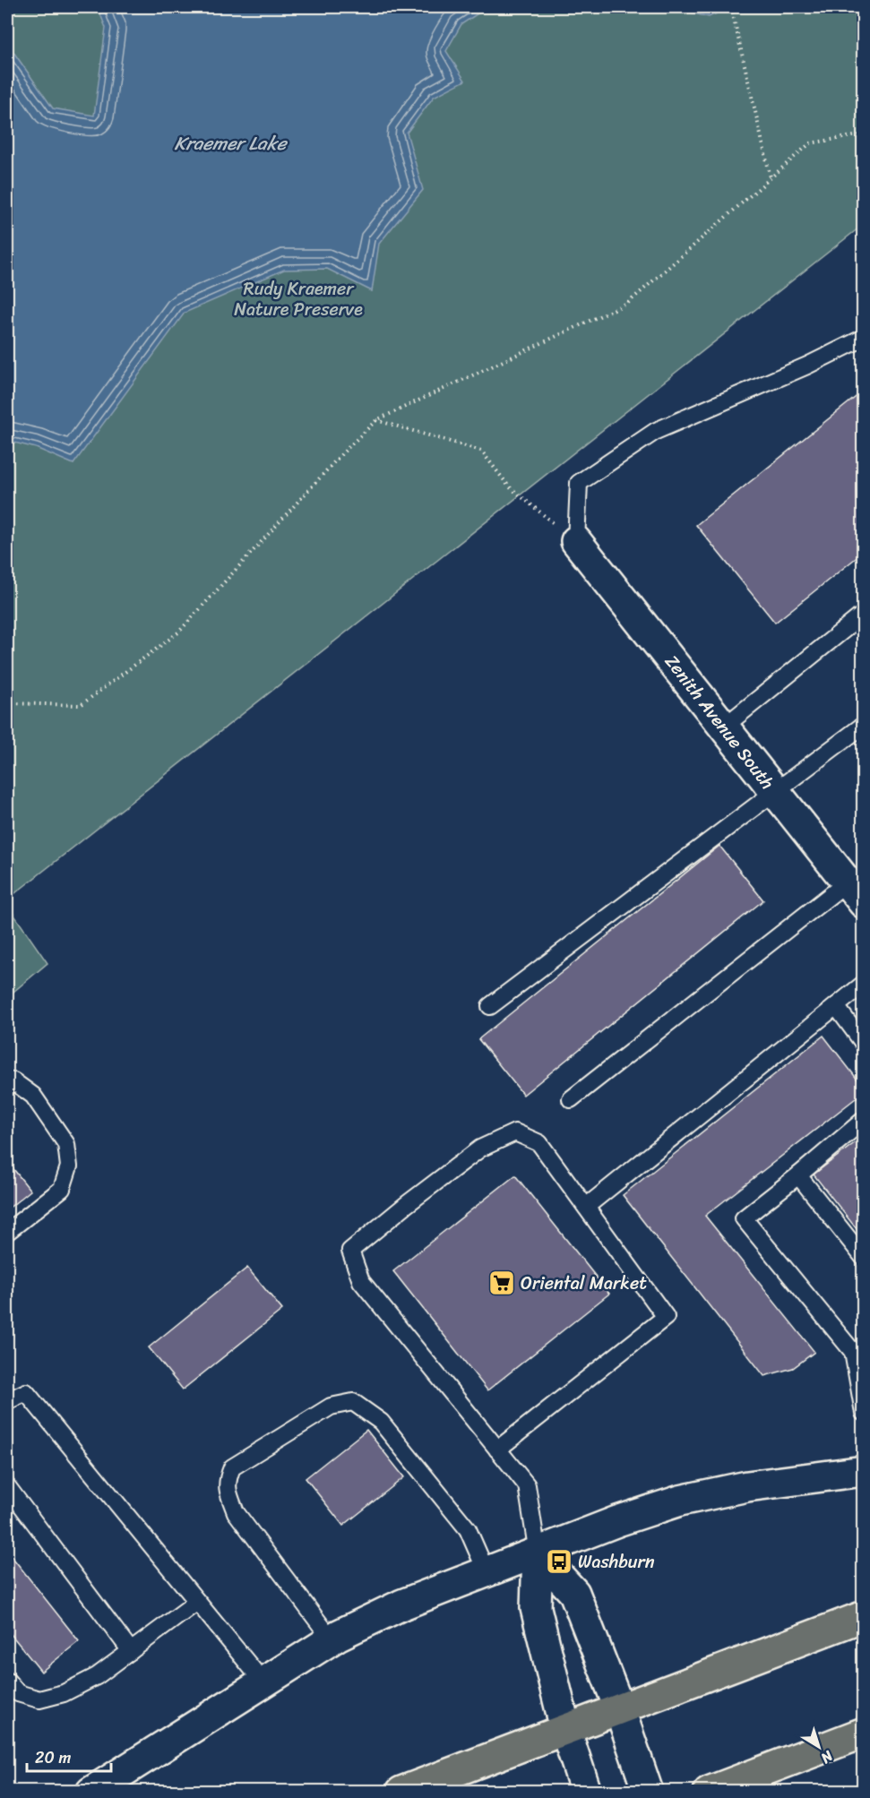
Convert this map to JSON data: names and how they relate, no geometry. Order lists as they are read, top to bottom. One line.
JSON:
{"streets":{"street":["Zenith Avenue South"]},"water":["Kraemer Lake"],"parks":["Rudy Kraemer Nature Preserve"],"places":{"supermarket":["Oriental Market"],"bus stop":["Washburn"]},"scale_bar":"20 m","north":"bottom right"}
